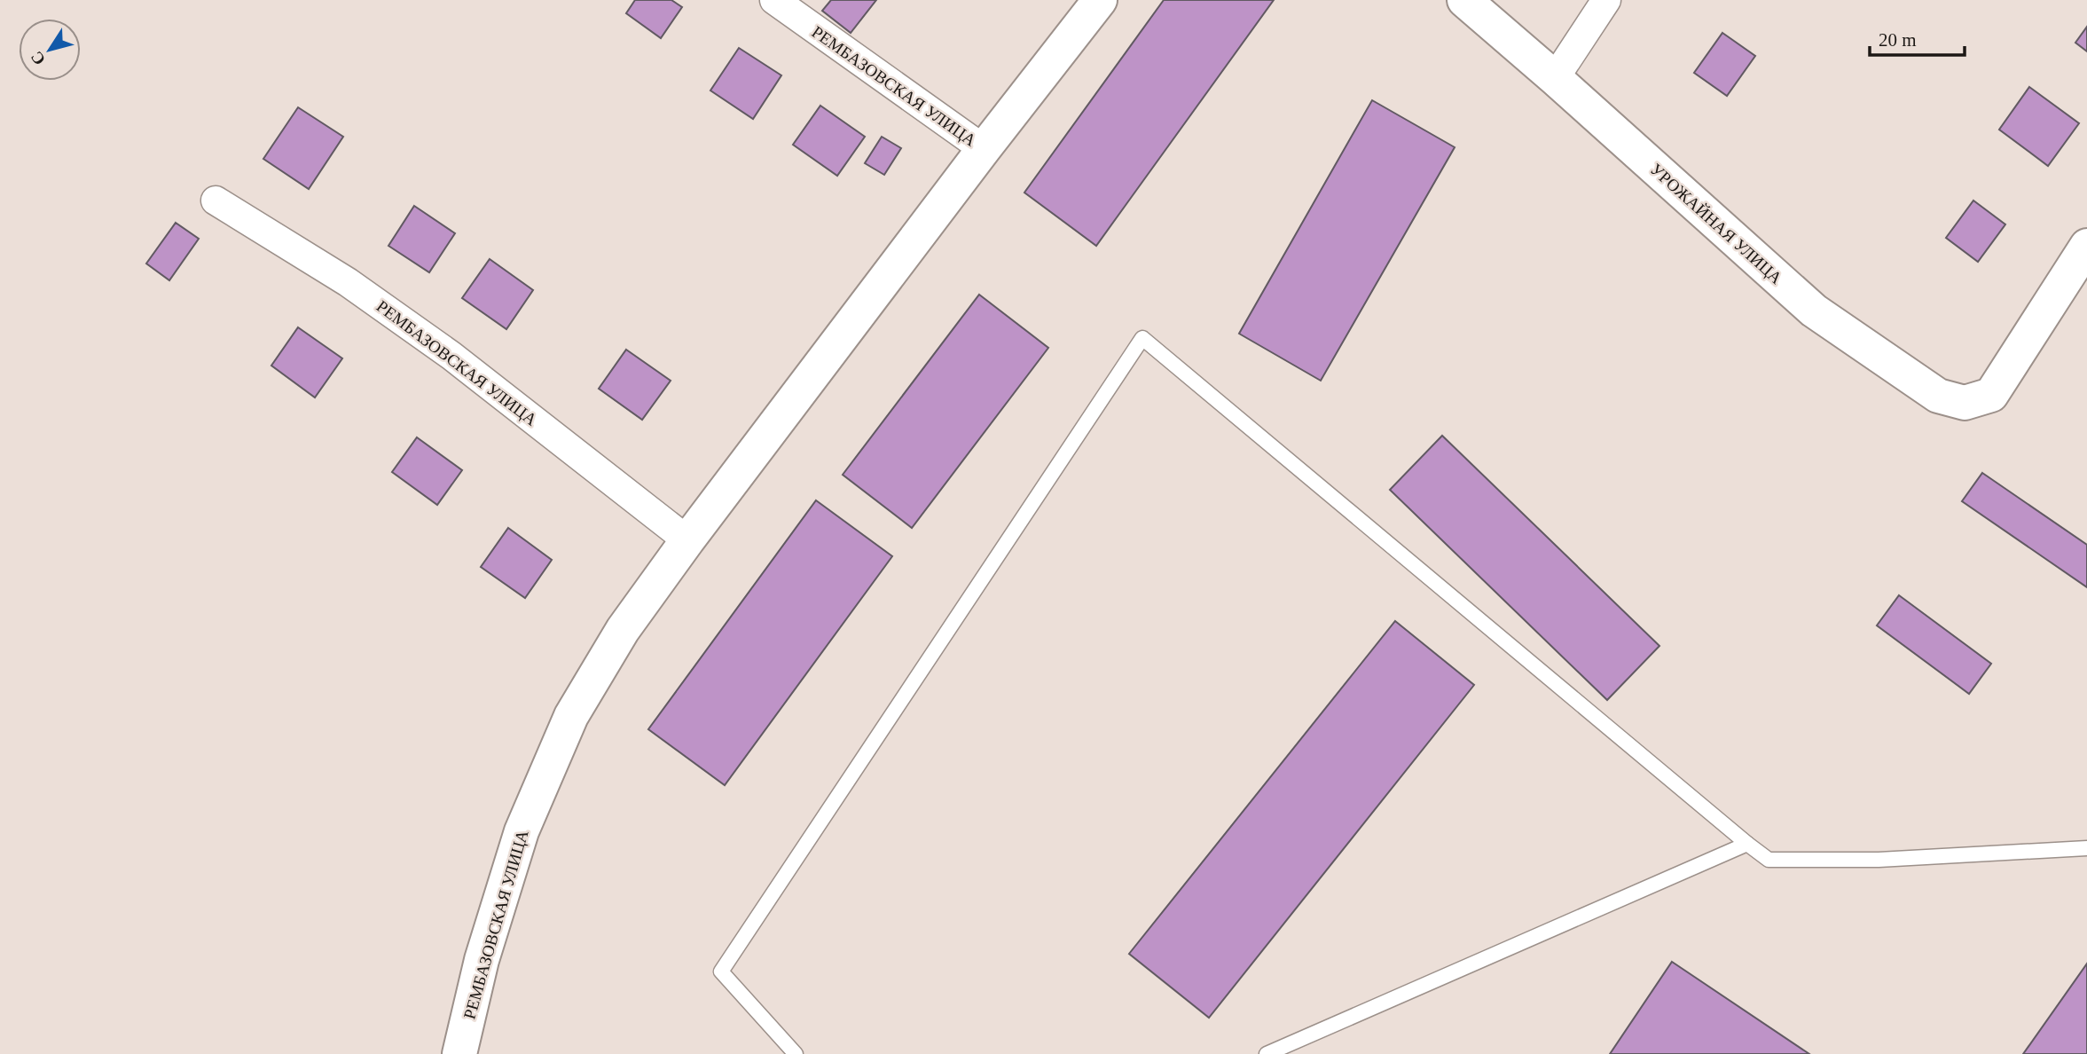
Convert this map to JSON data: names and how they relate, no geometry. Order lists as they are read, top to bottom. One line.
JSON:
{"streets":{"street":["РЕМБАЗОВСКАЯ УЛИЦА","УРОЖАЙНАЯ УЛИЦА"]},"scale_bar":"20 m","north":"bottom left"}
